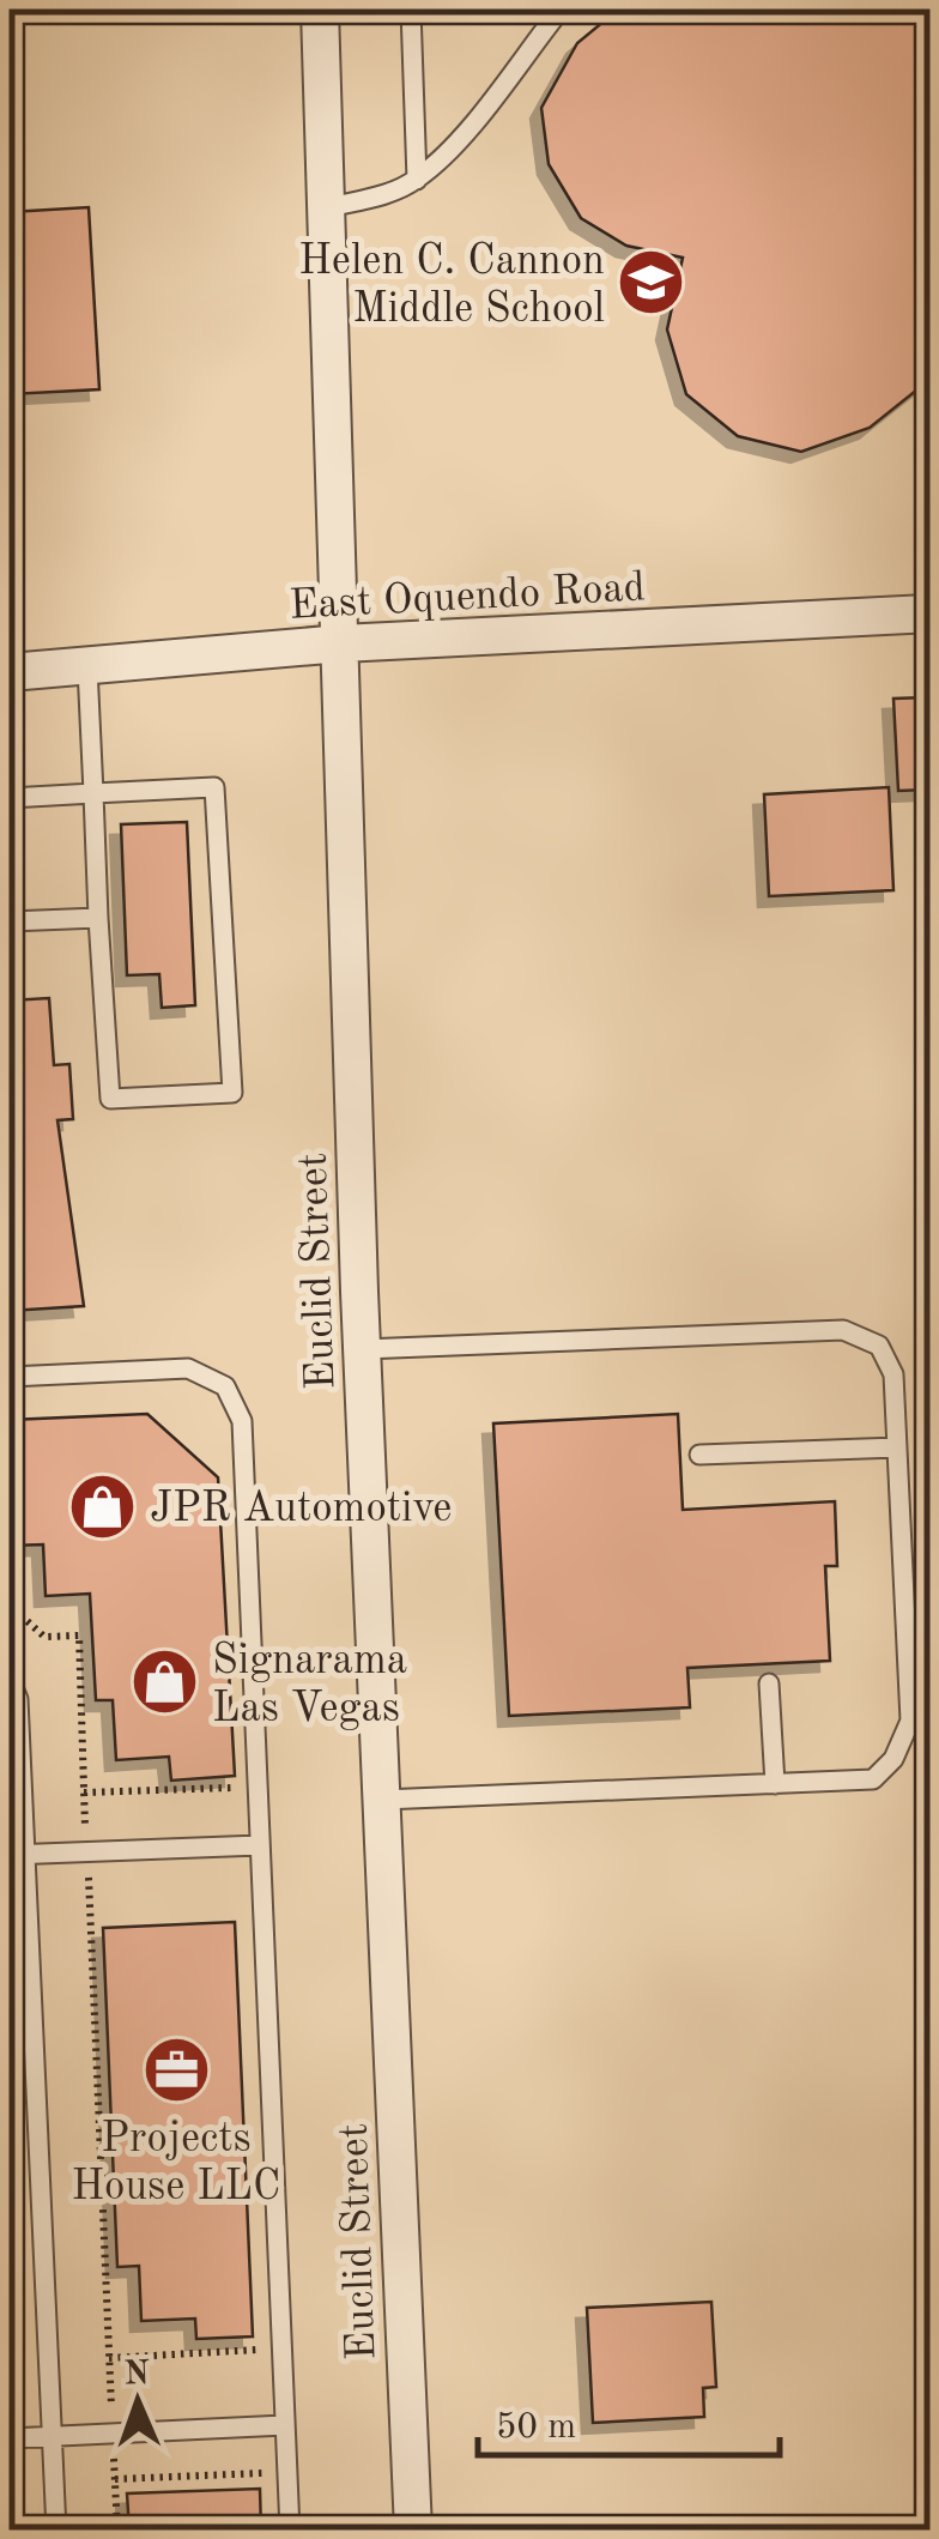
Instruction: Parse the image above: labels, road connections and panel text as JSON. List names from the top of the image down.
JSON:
{
  "streets": {
    "street": ["East Oquendo Road", "Euclid Street"]
  },
  "crossings": [
    ["East Oquendo Road", "Euclid Street"]
  ],
  "places": {
    "school or university": ["Helen C. Cannon Middle School"],
    "shop": ["JPR Automotive", "Signarama Las Vegas"],
    "office": ["Projects House LLC"]
  },
  "scale_bar": "50 m",
  "north": "top"
}
